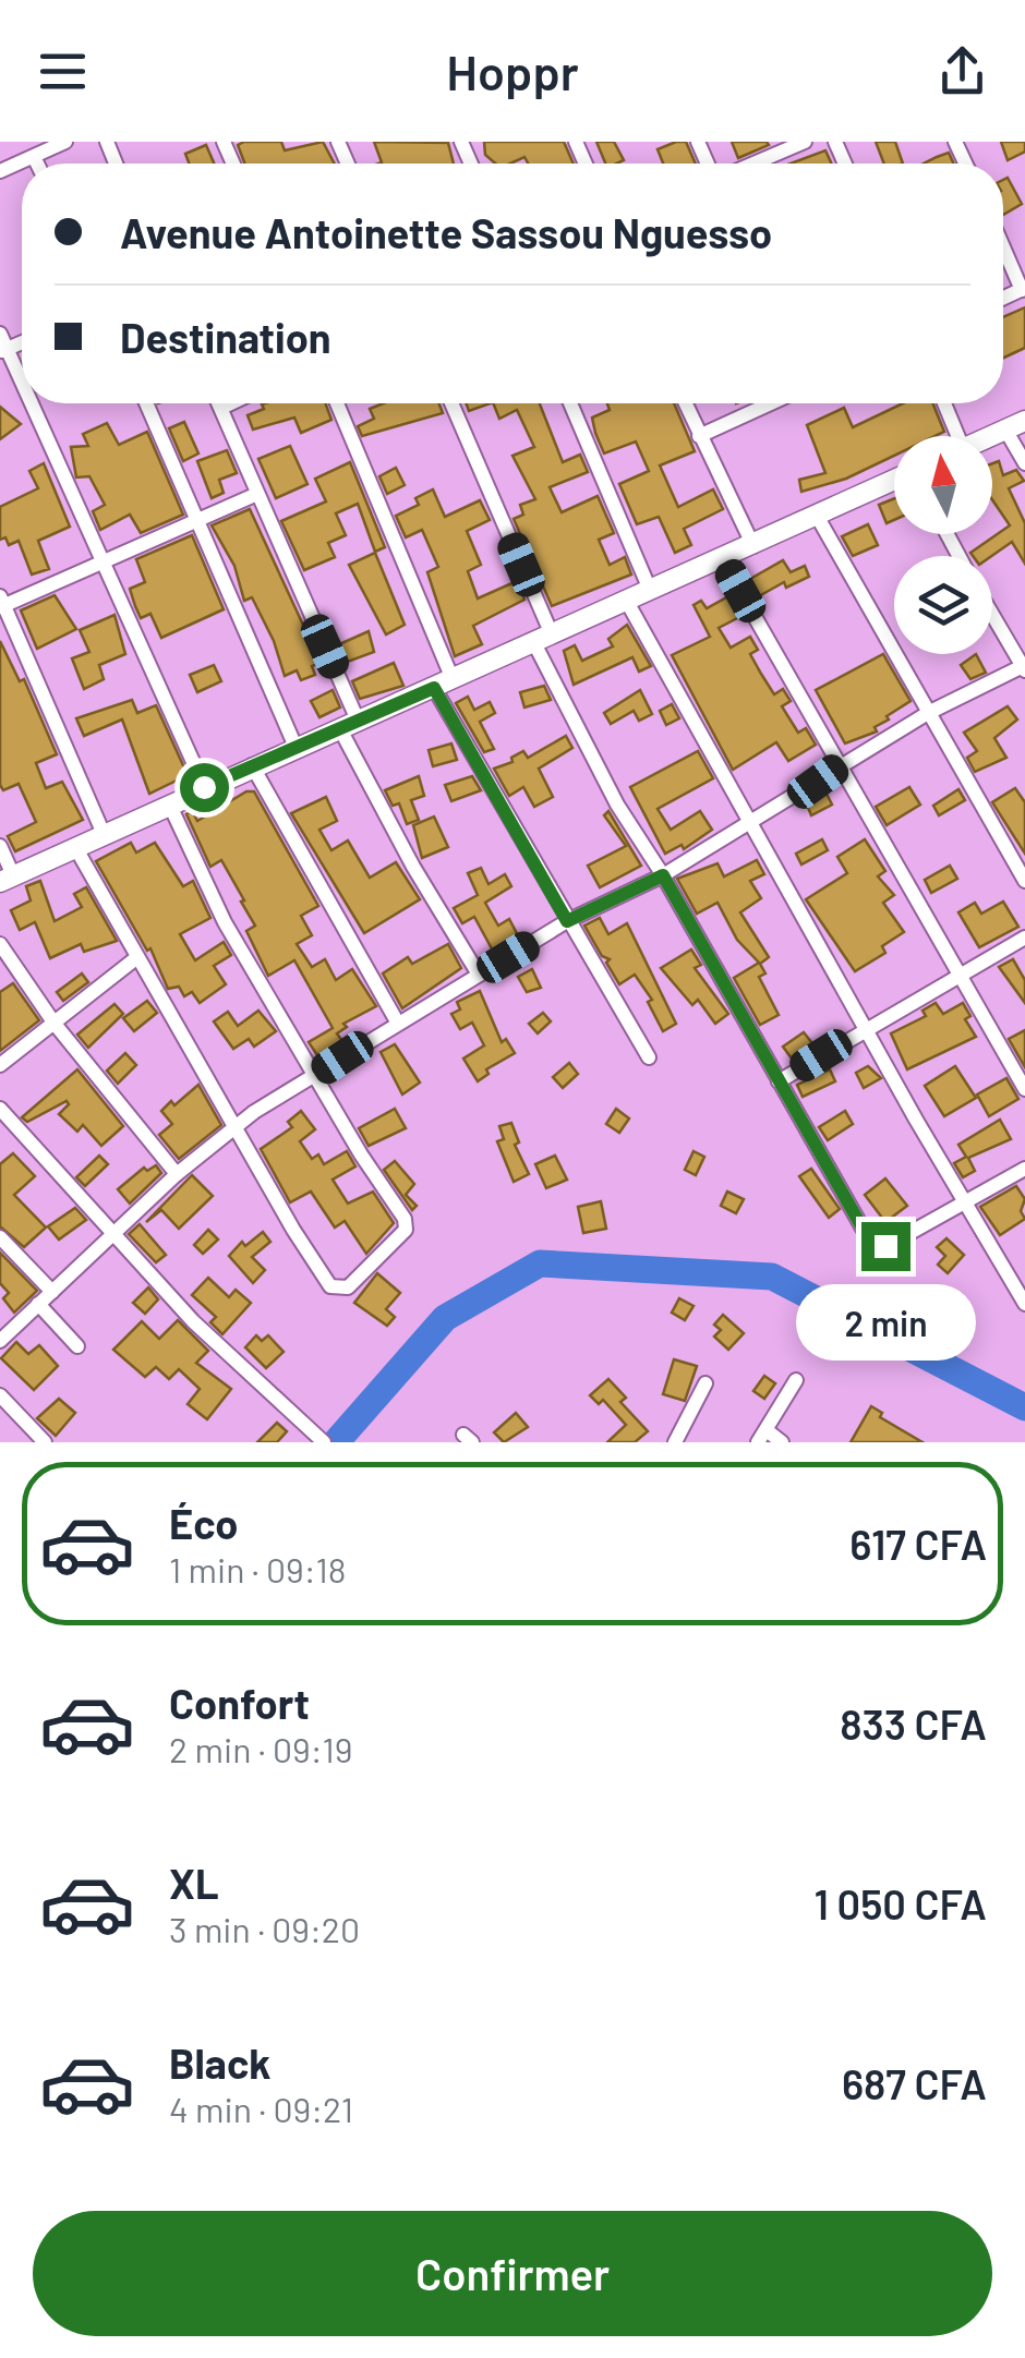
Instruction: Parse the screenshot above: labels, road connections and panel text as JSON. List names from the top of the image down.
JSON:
{
  "north": "top",
  "page": {
    "header": "Hoppr",
    "banner": ["Avenue Antoinette Sassou Nguesso", "Destination"],
    "bubble": "2 min",
    "list": [
      {
        "name": "Éco",
        "note": "1 min · 09:18",
        "value": "617 CFA"
      },
      {
        "name": "Confort",
        "note": "2 min · 09:19",
        "value": "833 CFA"
      },
      {
        "name": "XL",
        "note": "3 min · 09:20",
        "value": "1 050 CFA"
      },
      {
        "name": "Black",
        "note": "4 min · 09:21",
        "value": "687 CFA"
      }
    ],
    "buttons": "Confirmer"
  }
}
